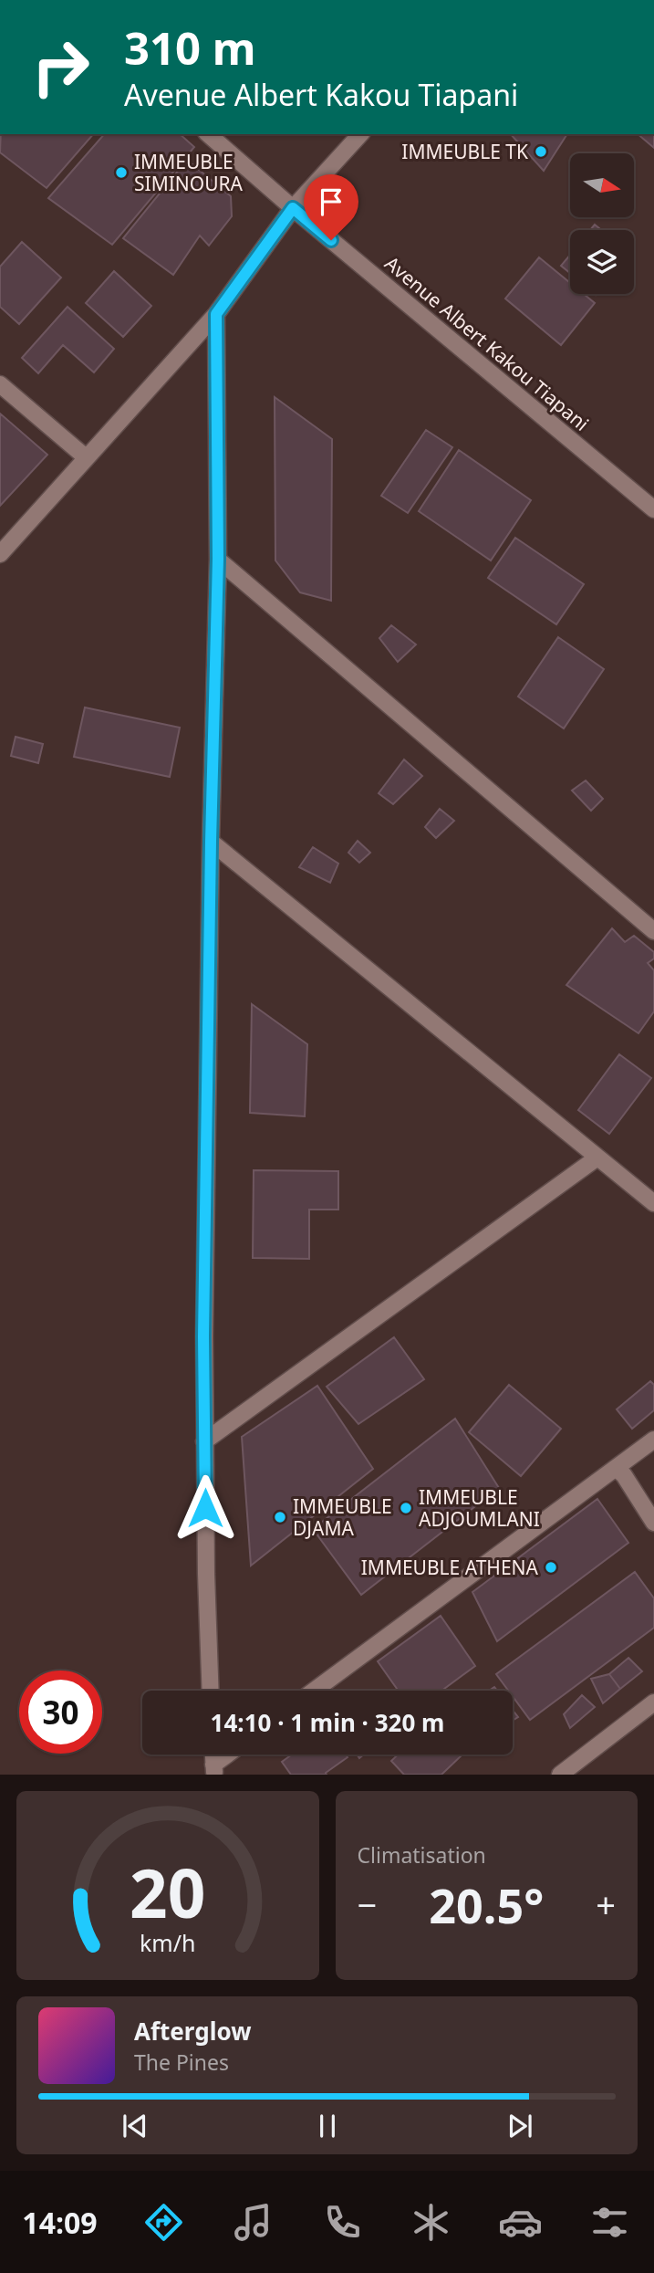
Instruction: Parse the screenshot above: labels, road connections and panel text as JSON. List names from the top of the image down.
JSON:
{
  "streets": {
    "street": ["Avenue Albert Kakou Tiapani"]
  },
  "places": [
    "IMMEUBLE TK",
    "IMMEUBLE SIMINOURA",
    "IMMEUBLE ADJOUMLANI",
    "IMMEUBLE DJAMA",
    "IMMEUBLE ATHENA"
  ],
  "north": "right",
  "page": {
    "turn": ["310 m", "Avenue Albert Kakou Tiapani"],
    "limit": "30",
    "trip": "14:10 · 1 min · 320 m",
    "tile": "Climatisation",
    "heat": ["−", "20.5°", "+"],
    "song": ["Afterglow", "The Pines"],
    "tabs": "14:09",
    "gauge": ["20", "km/h"]
  }
}
